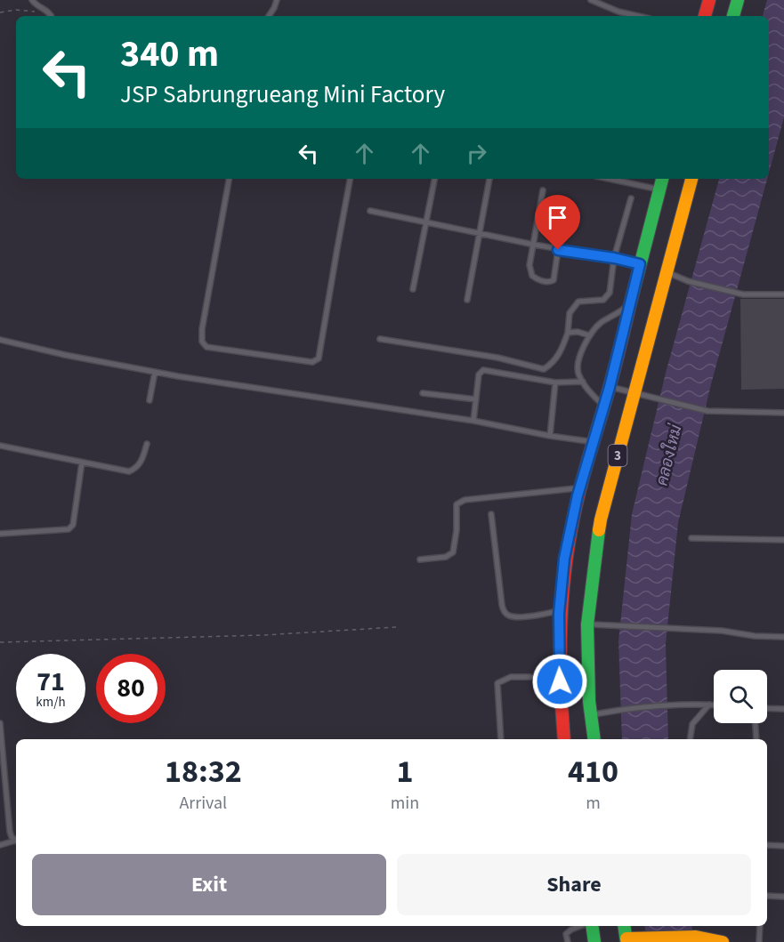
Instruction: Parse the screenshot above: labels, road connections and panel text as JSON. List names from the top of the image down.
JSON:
{
  "streets": {
    "main road": ["3"]
  },
  "water": ["คลองใหม่"],
  "page": {
    "turn": ["340 m", "JSP Sabrungrueang Mini Factory"],
    "speed": "71 km/h",
    "limit": "80",
    "eta": [
      "18:32",
      "Arrival",
      "1",
      "min",
      "410",
      "m"
    ],
    "buttons": ["Exit", "Share"]
  }
}
